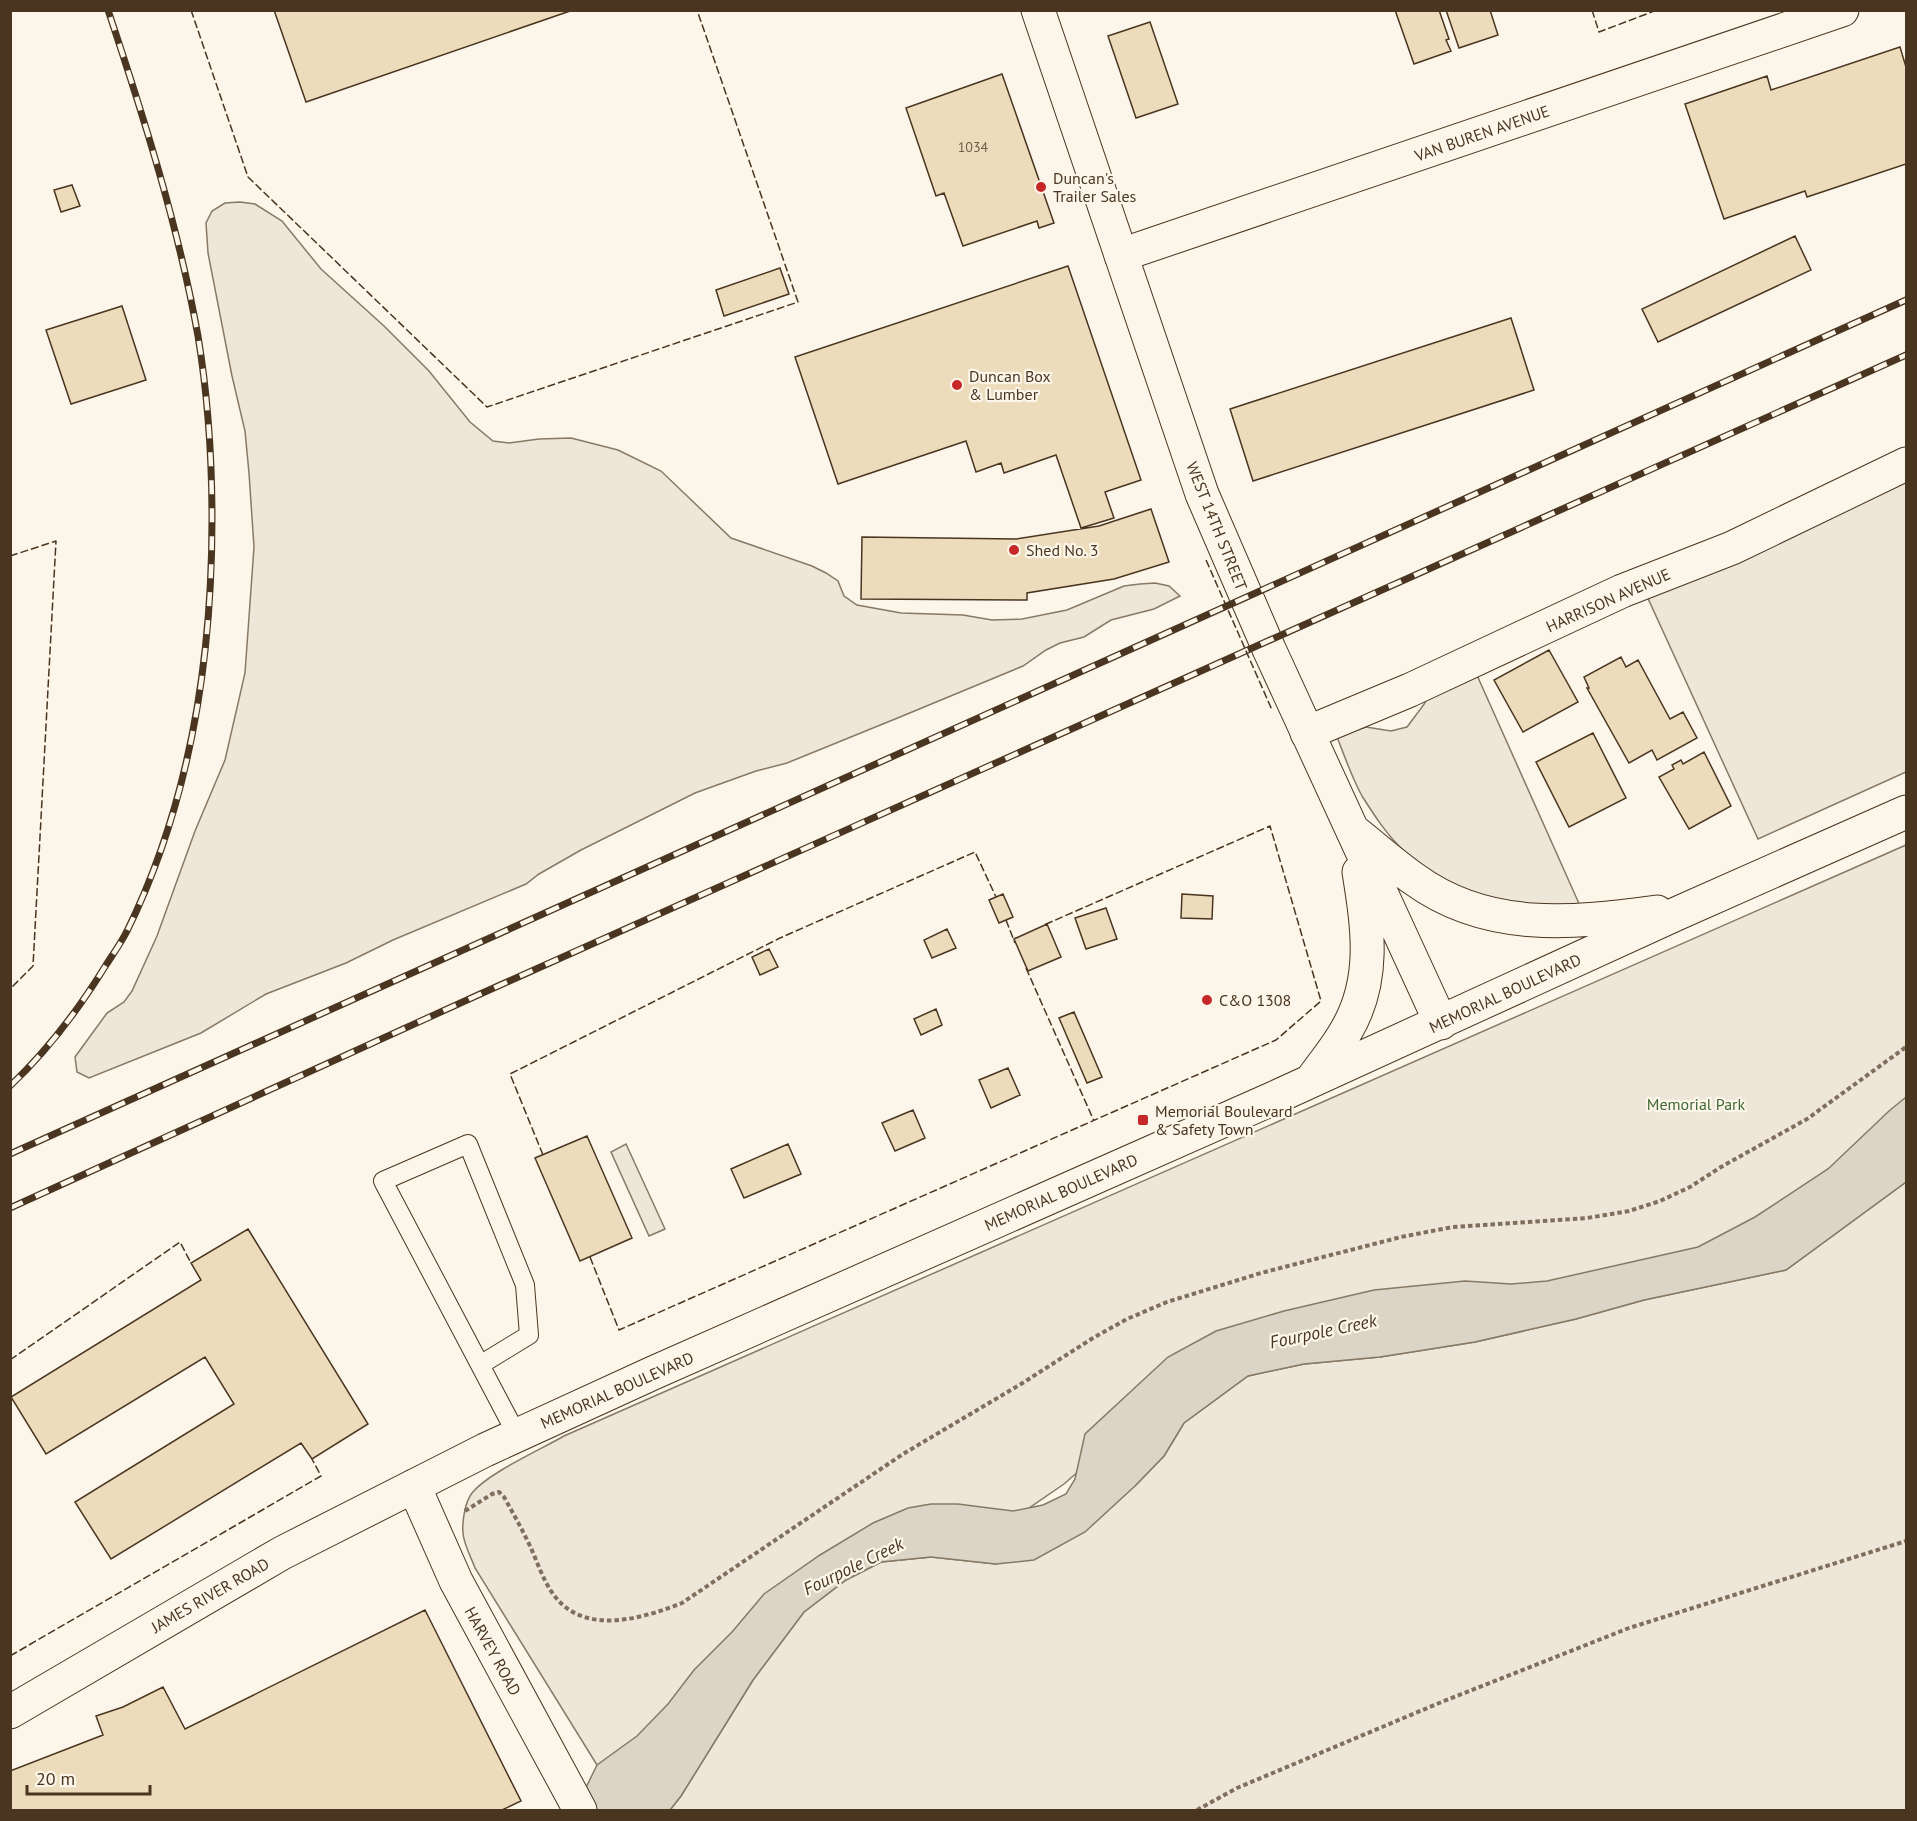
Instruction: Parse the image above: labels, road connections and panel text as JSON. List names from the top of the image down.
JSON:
{
  "streets": {
    "street": [
      "VAN BUREN AVENUE",
      "WEST 14TH STREET",
      "HARRISON AVENUE",
      "MEMORIAL BOULEVARD",
      "JAMES RIVER ROAD",
      "HARVEY ROAD"
    ]
  },
  "crossings": [
    ["VAN BUREN AVENUE", "WEST 14TH STREET"],
    ["WEST 14TH STREET", "HARRISON AVENUE"],
    ["WEST 14TH STREET", "MEMORIAL BOULEVARD"],
    ["MEMORIAL BOULEVARD", "JAMES RIVER ROAD"],
    ["MEMORIAL BOULEVARD", "HARVEY ROAD"],
    ["JAMES RIVER ROAD", "HARVEY ROAD"]
  ],
  "water": ["Fourpole Creek"],
  "parks": ["Memorial Park"],
  "places": {
    "other": [
      "Duncan's Trailer Sales",
      "Duncan Box & Lumber",
      "Shed No. 3",
      "C&O 1308"
    ],
    "transit": ["Memorial Boulevard & Safety Town"]
  },
  "house_numbers": ["1034"],
  "scale_bar": "20 m"
}
